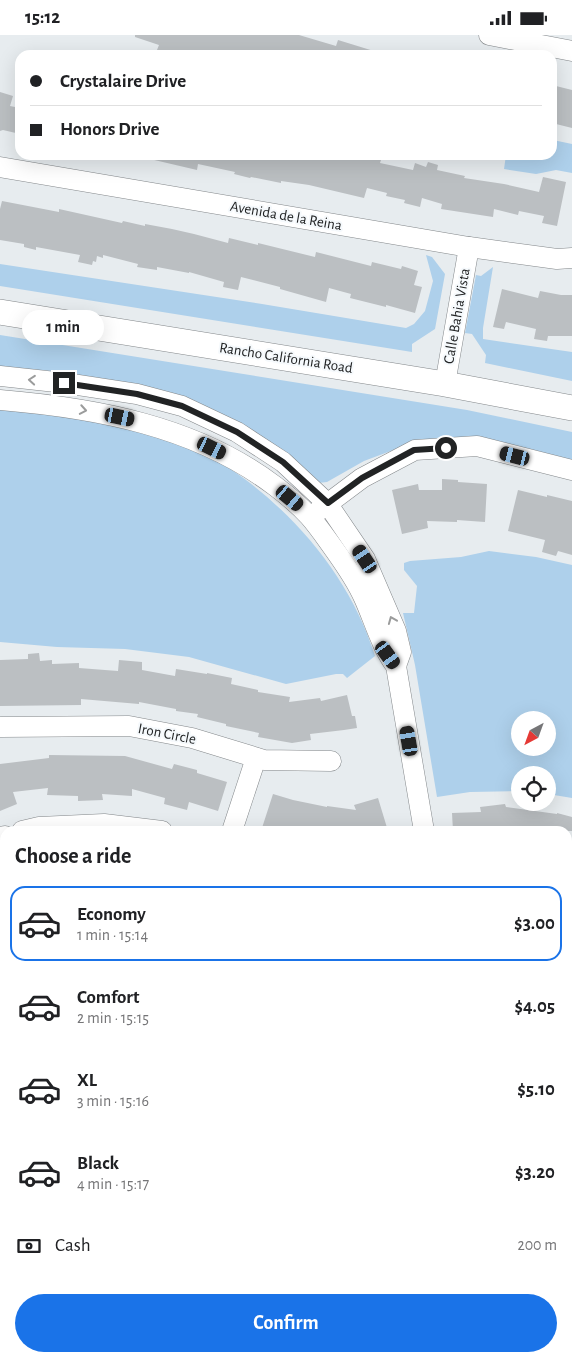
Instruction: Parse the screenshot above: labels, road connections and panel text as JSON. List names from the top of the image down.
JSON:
{
  "streets": {
    "main road": ["Rancho California Road"],
    "street": ["Avenida de la Reina", "Calle Bahia Vista", "Iron Circle"]
  },
  "crossings": [
    ["Avenida de la Reina", "Calle Bahia Vista"],
    ["Calle Bahia Vista", "Rancho California Road"]
  ],
  "north": "bottom left",
  "page": {
    "status": "15:12",
    "banner": ["Crystalaire Drive", "Honors Drive"],
    "bubble": "1 min",
    "heading": "Choose a ride",
    "list": [
      {
        "name": "Economy",
        "note": "1 min · 15:14",
        "value": "$3.00"
      },
      {
        "name": "Comfort",
        "note": "2 min · 15:15",
        "value": "$4.05"
      },
      {
        "name": "XL",
        "note": "3 min · 15:16",
        "value": "$5.10"
      },
      {
        "name": "Black",
        "note": "4 min · 15:17",
        "value": "$3.20"
      }
    ],
    "pay": ["Cash", "200 m"],
    "buttons": "Confirm"
  }
}
